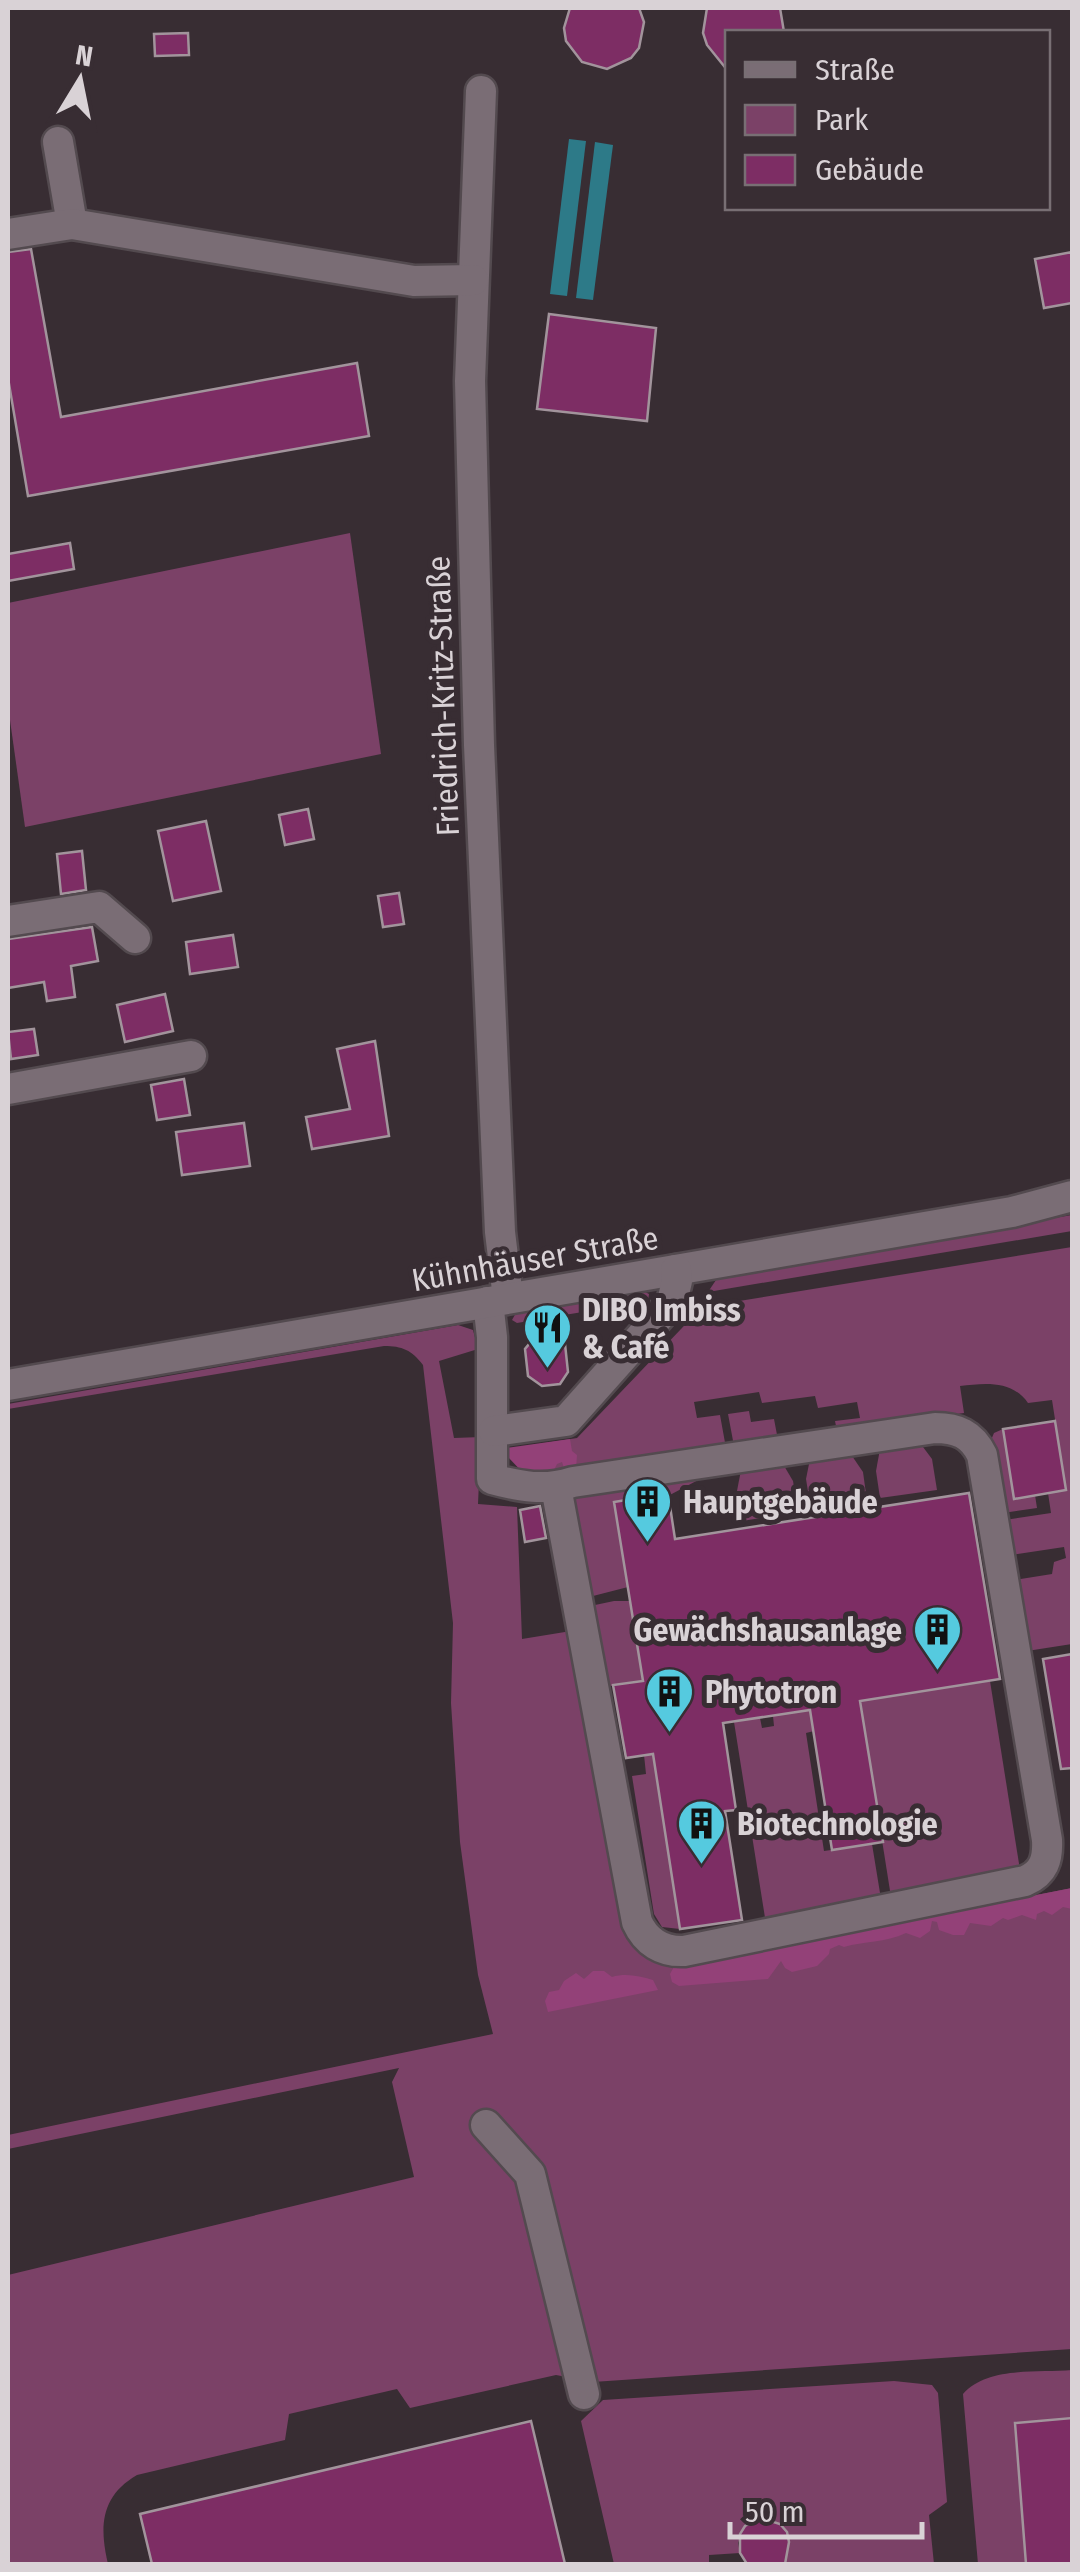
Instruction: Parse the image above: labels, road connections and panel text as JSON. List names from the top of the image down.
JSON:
{
  "streets": {
    "street": ["Friedrich-Kritz-Straße", "Kühnhäuser Straße"]
  },
  "crossings": [
    ["Friedrich-Kritz-Straße", "Kühnhäuser Straße"]
  ],
  "places": {
    "restaurant": ["DIBO Imbiss & Café"],
    "building": [
      "Hauptgebäude",
      "Gewächshausanlage",
      "Phytotron",
      "Biotechnologie"
    ]
  },
  "legend": ["Straße", "Park", "Gebäude"],
  "scale_bar": "50 m",
  "north": "top"
}
